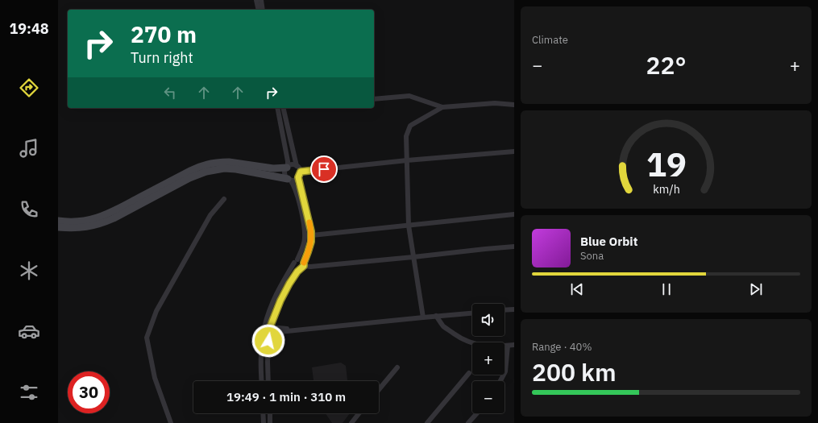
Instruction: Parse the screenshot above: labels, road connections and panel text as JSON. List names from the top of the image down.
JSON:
{
  "page": {
    "tabs": "19:48",
    "tile": [
      "Climate",
      ["Range · 40%", "200 km"]
    ],
    "turn": ["270 m", "Turn right"],
    "heat": ["−", "22°", "+"],
    "song": ["Blue Orbit", "Sona"],
    "map_buttons": ["+", "−"],
    "limit": "30",
    "trip": "19:49 · 1 min · 310 m",
    "gauge": ["19", "km/h"]
  }
}
